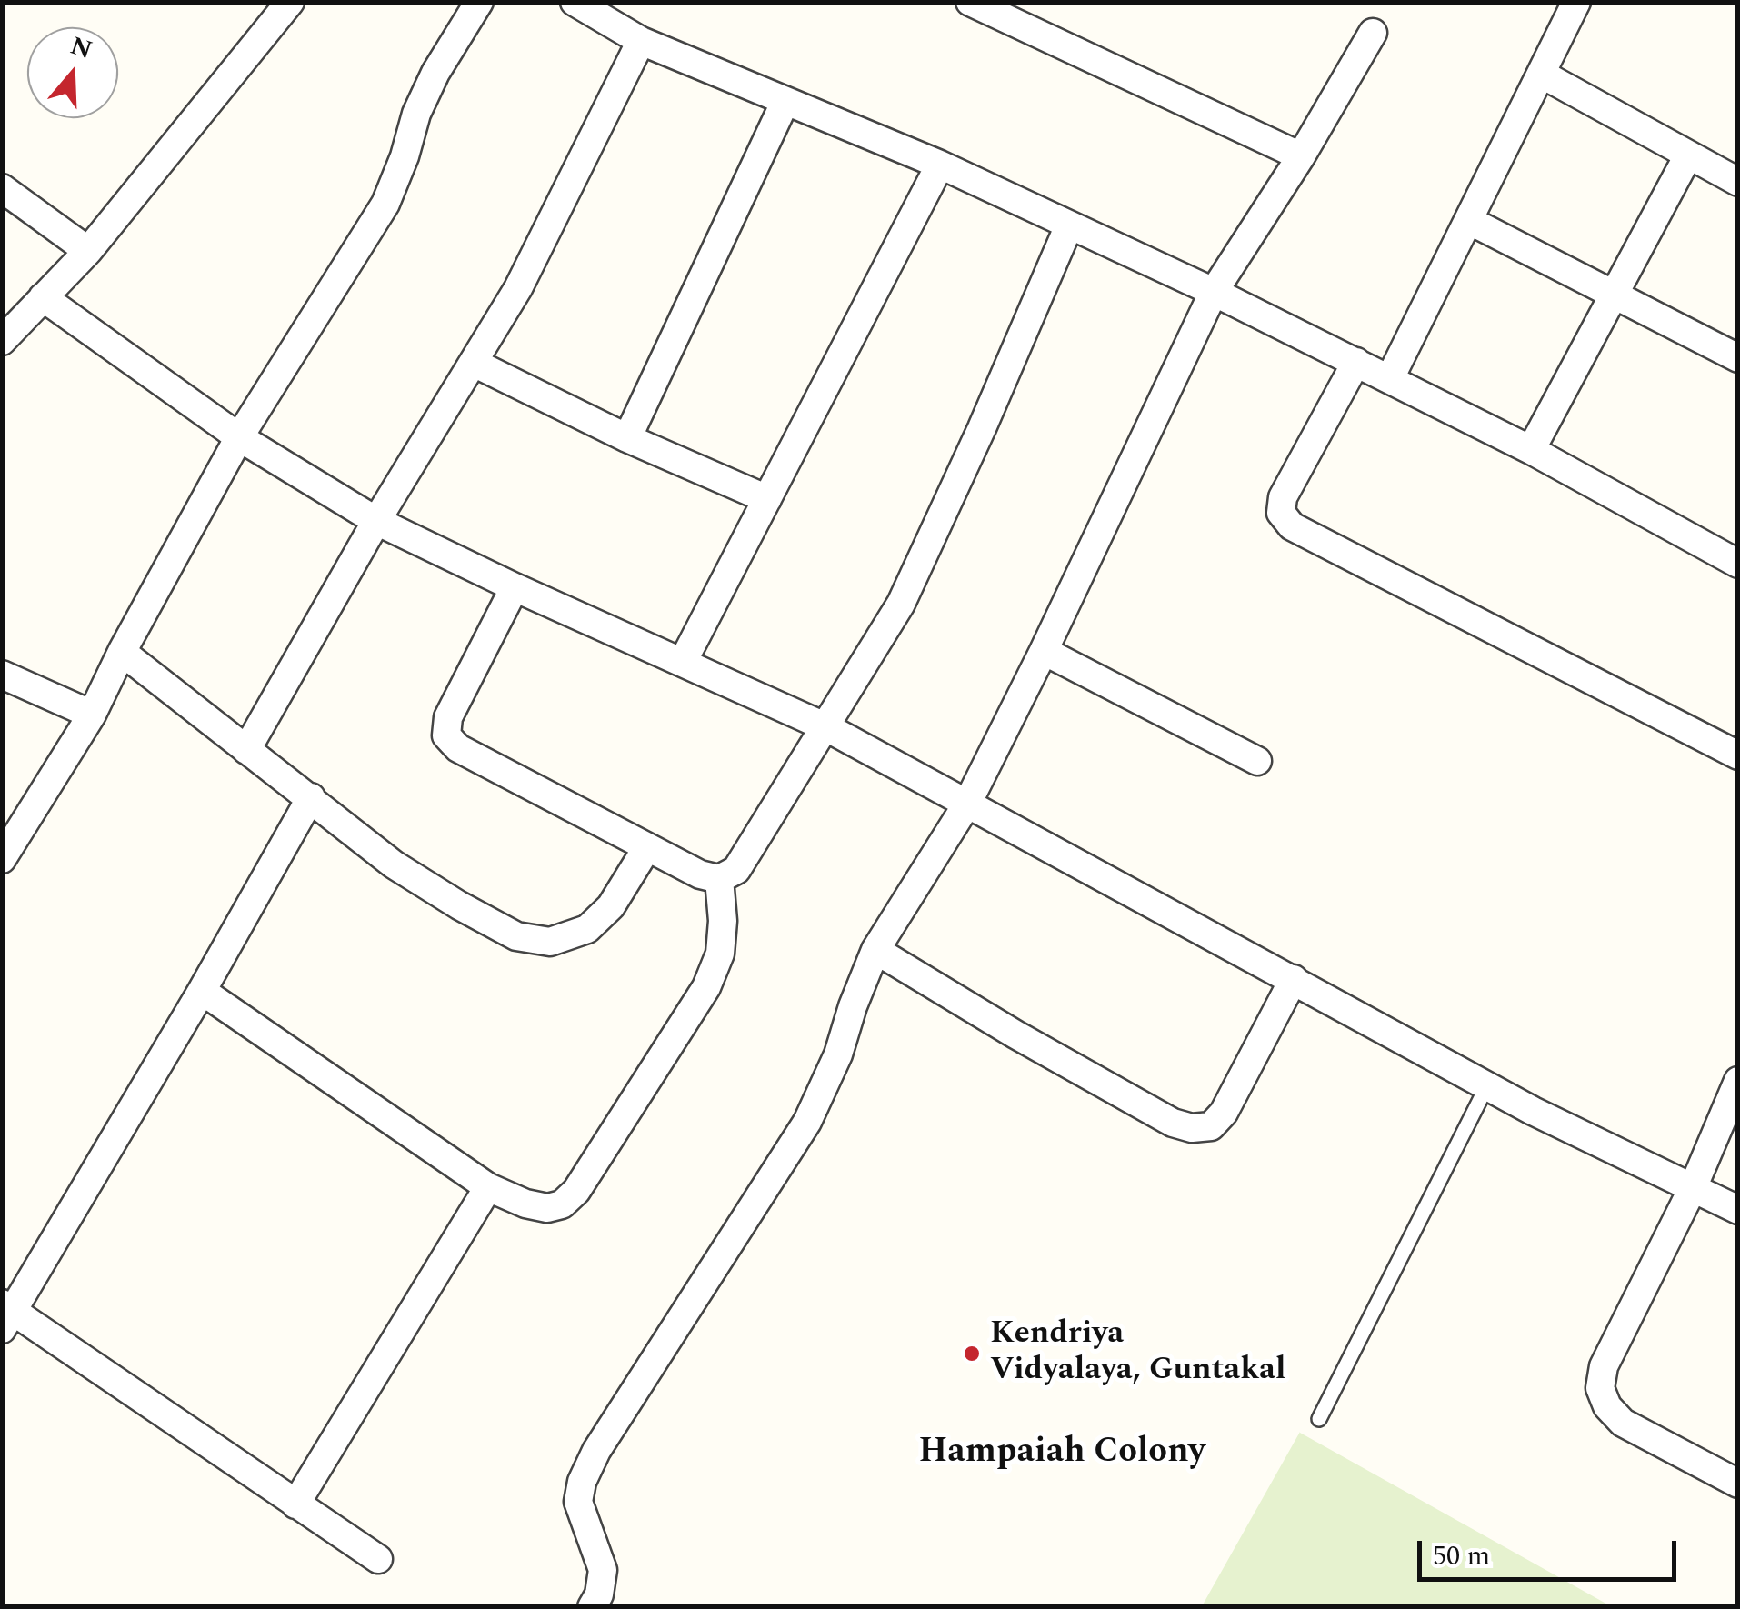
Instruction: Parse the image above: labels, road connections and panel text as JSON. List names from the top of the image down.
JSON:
{
  "districts": ["Hampaiah Colony"],
  "places": ["Kendriya Vidyalaya, Guntakal"],
  "scale_bar": "50 m",
  "north": "top"
}
